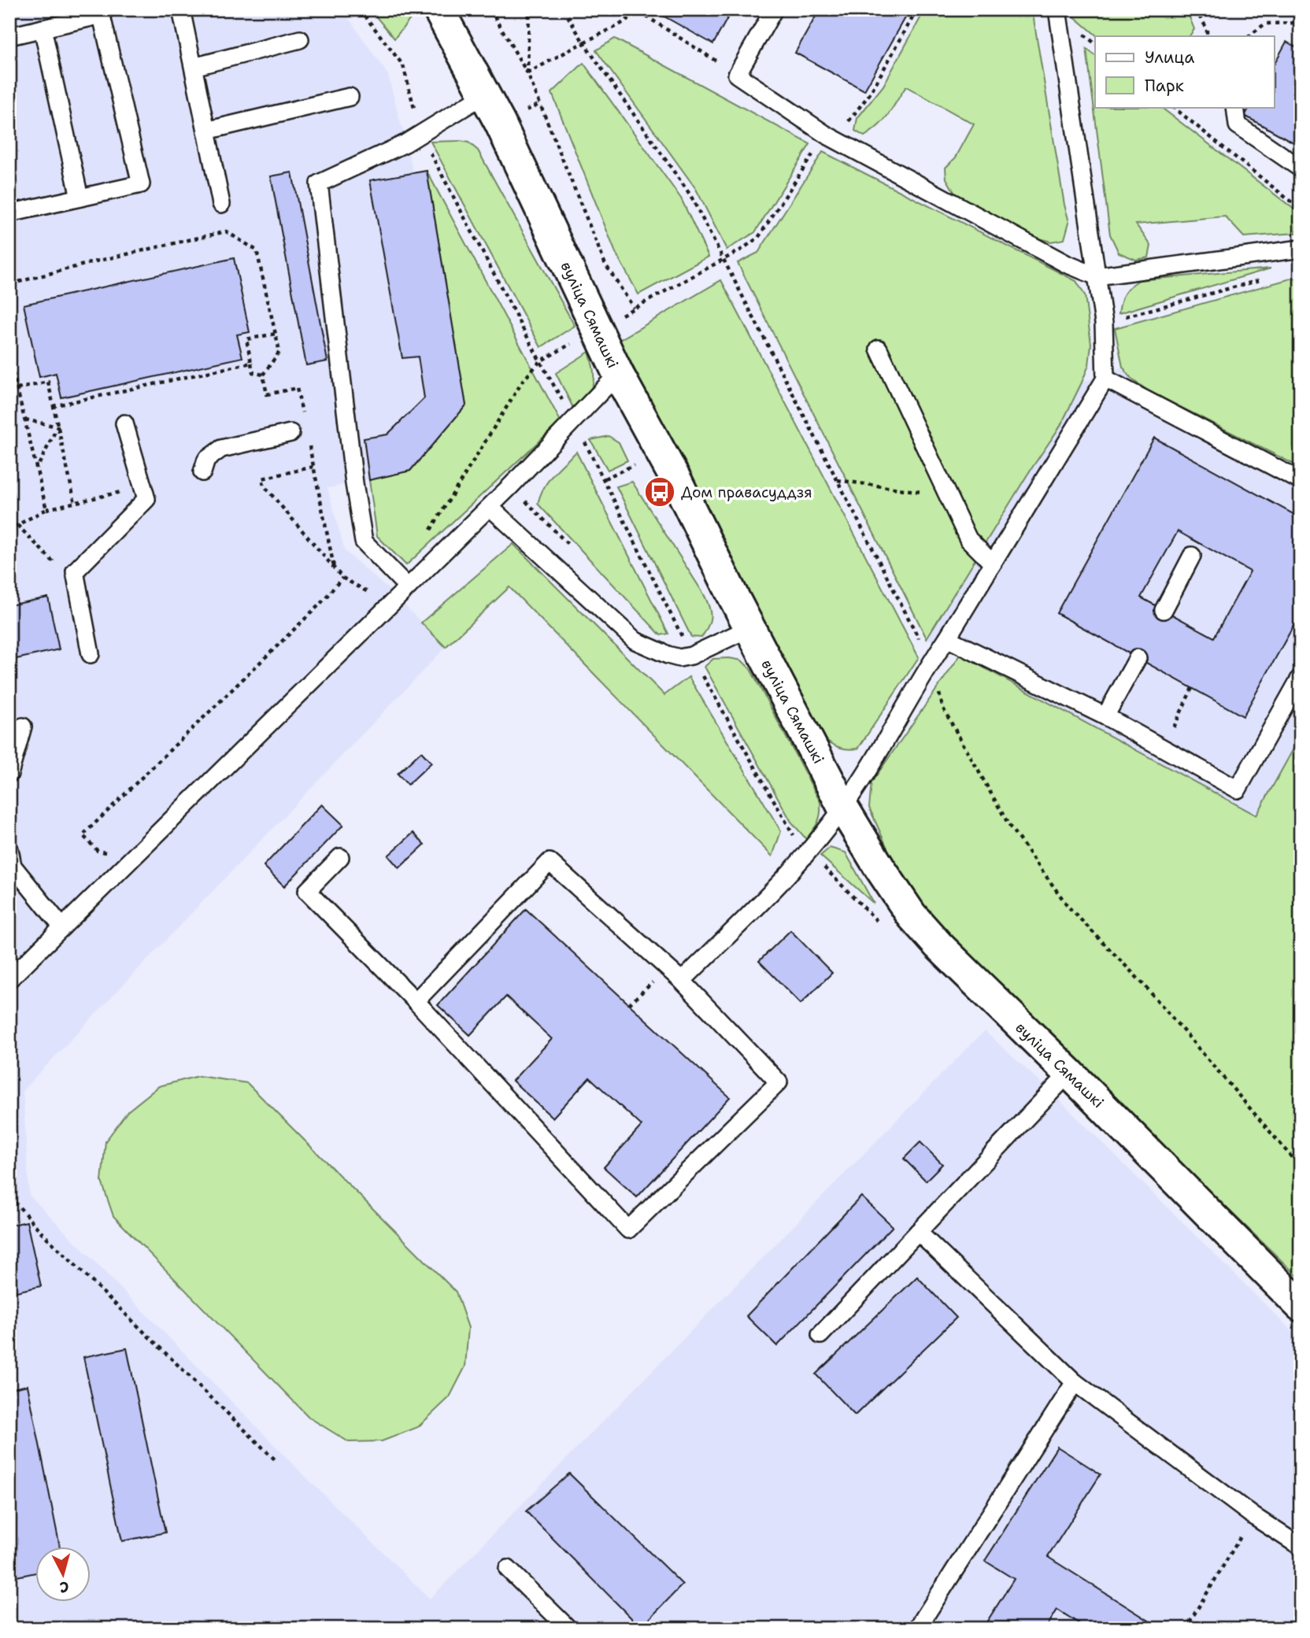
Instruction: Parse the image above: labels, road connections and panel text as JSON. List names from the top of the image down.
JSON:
{
  "streets": {
    "street": ["вуліца Сямашкі"]
  },
  "places": {
    "bus stop": ["Дом правасуддзя"]
  },
  "legend": ["Улица", "Парк"],
  "north": "bottom"
}
